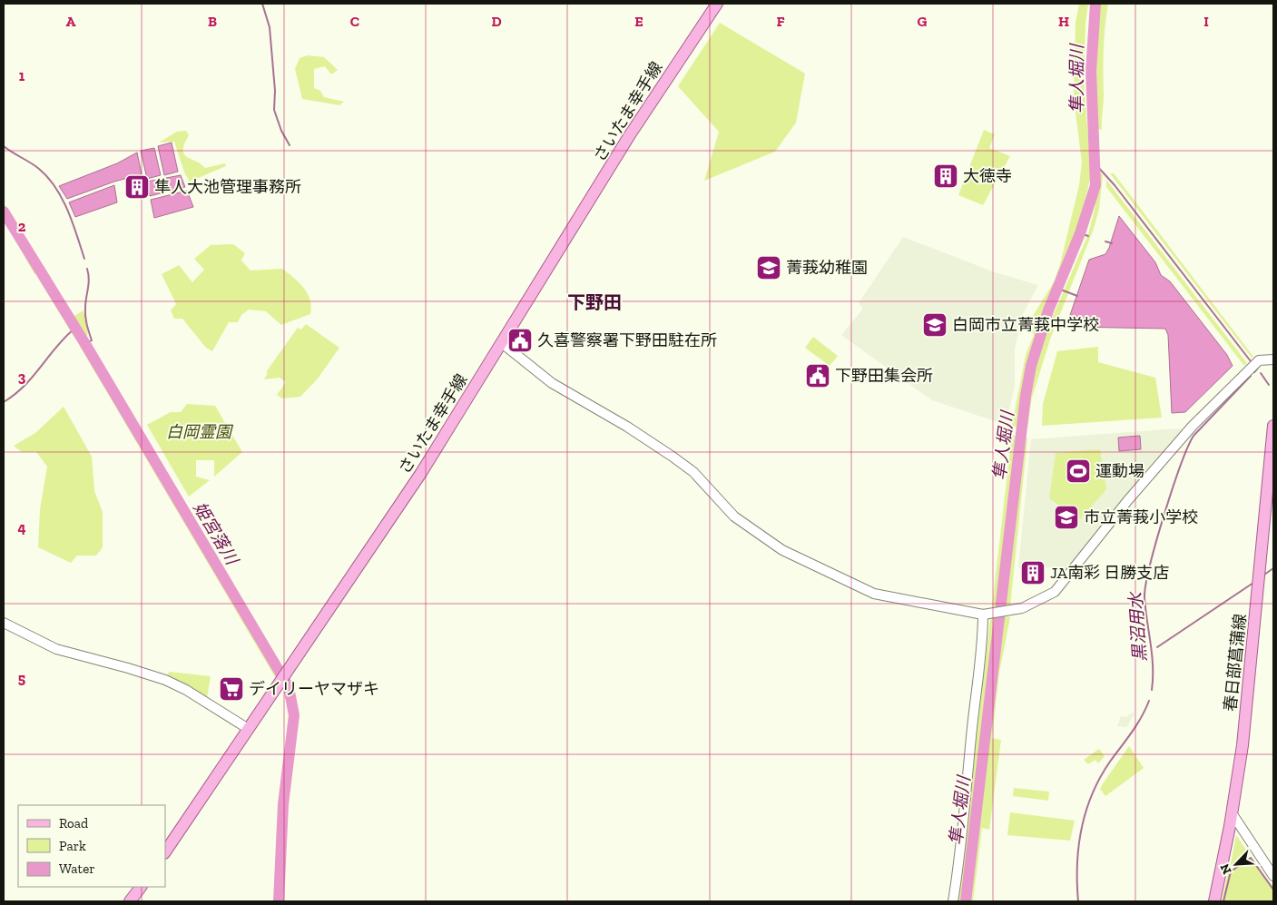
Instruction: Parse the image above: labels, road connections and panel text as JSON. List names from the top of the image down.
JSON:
{
  "streets": {
    "main road": ["さいたま幸手線", "春日部菖蒲線"]
  },
  "districts": ["下野田"],
  "water": ["隼人堀川", "姫宮落川", "黒沼用水"],
  "parks": ["白岡霊園"],
  "places": {
    "building": ["大徳寺", "隼人大池管理事務所", "JA南彩 日勝支店"],
    "school or university": ["菁莪幼稚園", "白岡市立菁莪中学校", "市立菁莪小学校"],
    "public building": ["久喜警察署下野田駐在所", "下野田集会所"],
    "sports": ["運動場"],
    "supermarket": ["デイリーヤマザキ"]
  },
  "legend": ["Road", "Park", "Water"],
  "north": "bottom left",
  "grid": {
    "columns": [
      "A",
      "B",
      "C",
      "D",
      "E",
      "F",
      "G",
      "H",
      "I"
    ],
    "rows": [
      "1",
      "2",
      "3",
      "4",
      "5"
    ]
  }
}
